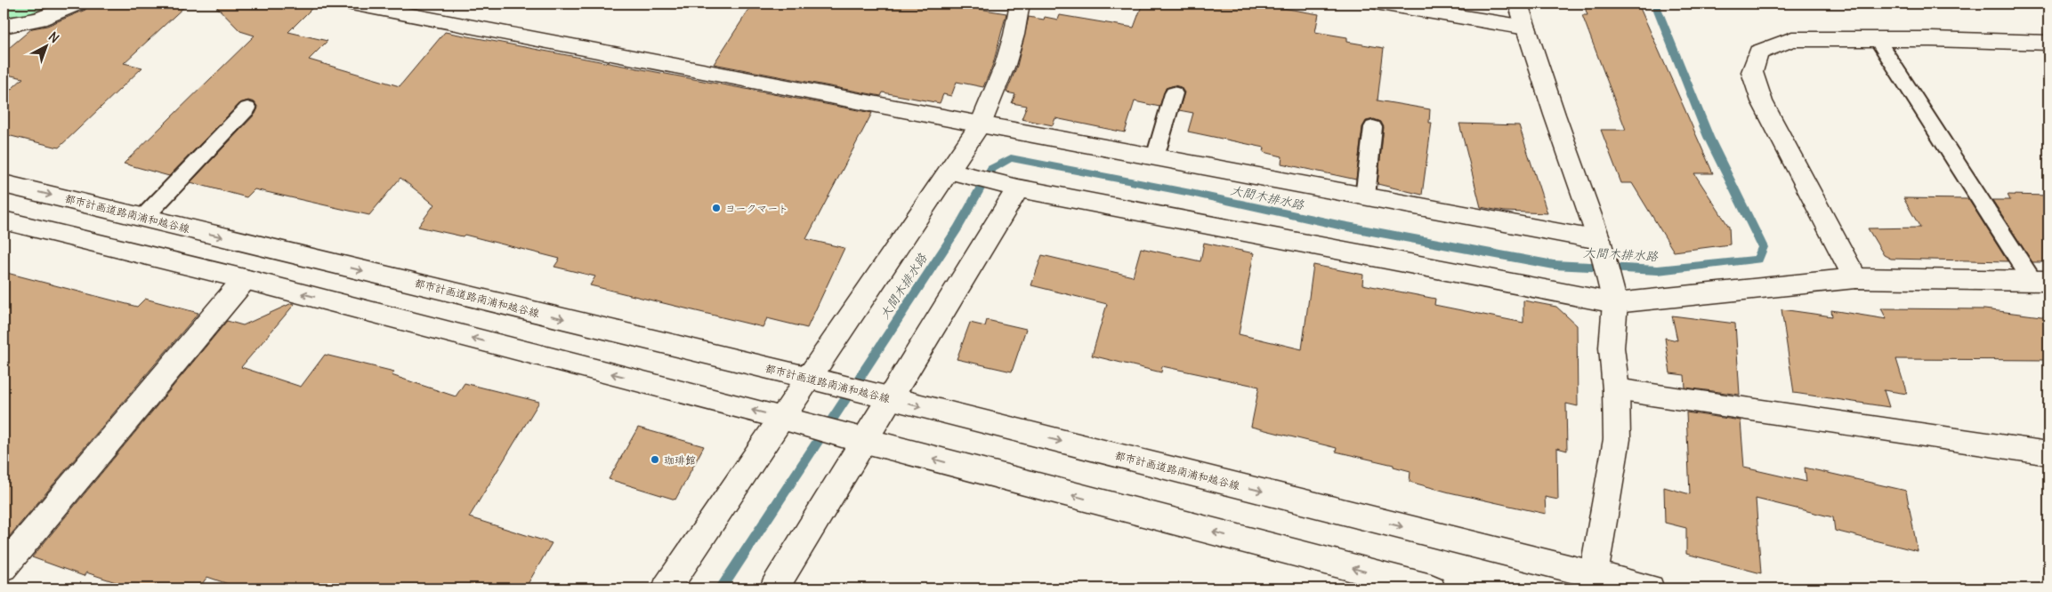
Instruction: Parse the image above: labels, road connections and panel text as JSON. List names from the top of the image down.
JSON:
{
  "streets": {
    "street": ["都市計画道路南浦和越谷線"]
  },
  "water": ["大間木排水路"],
  "places": ["ヨークマート", "珈琲館"],
  "north": "top right"
}
